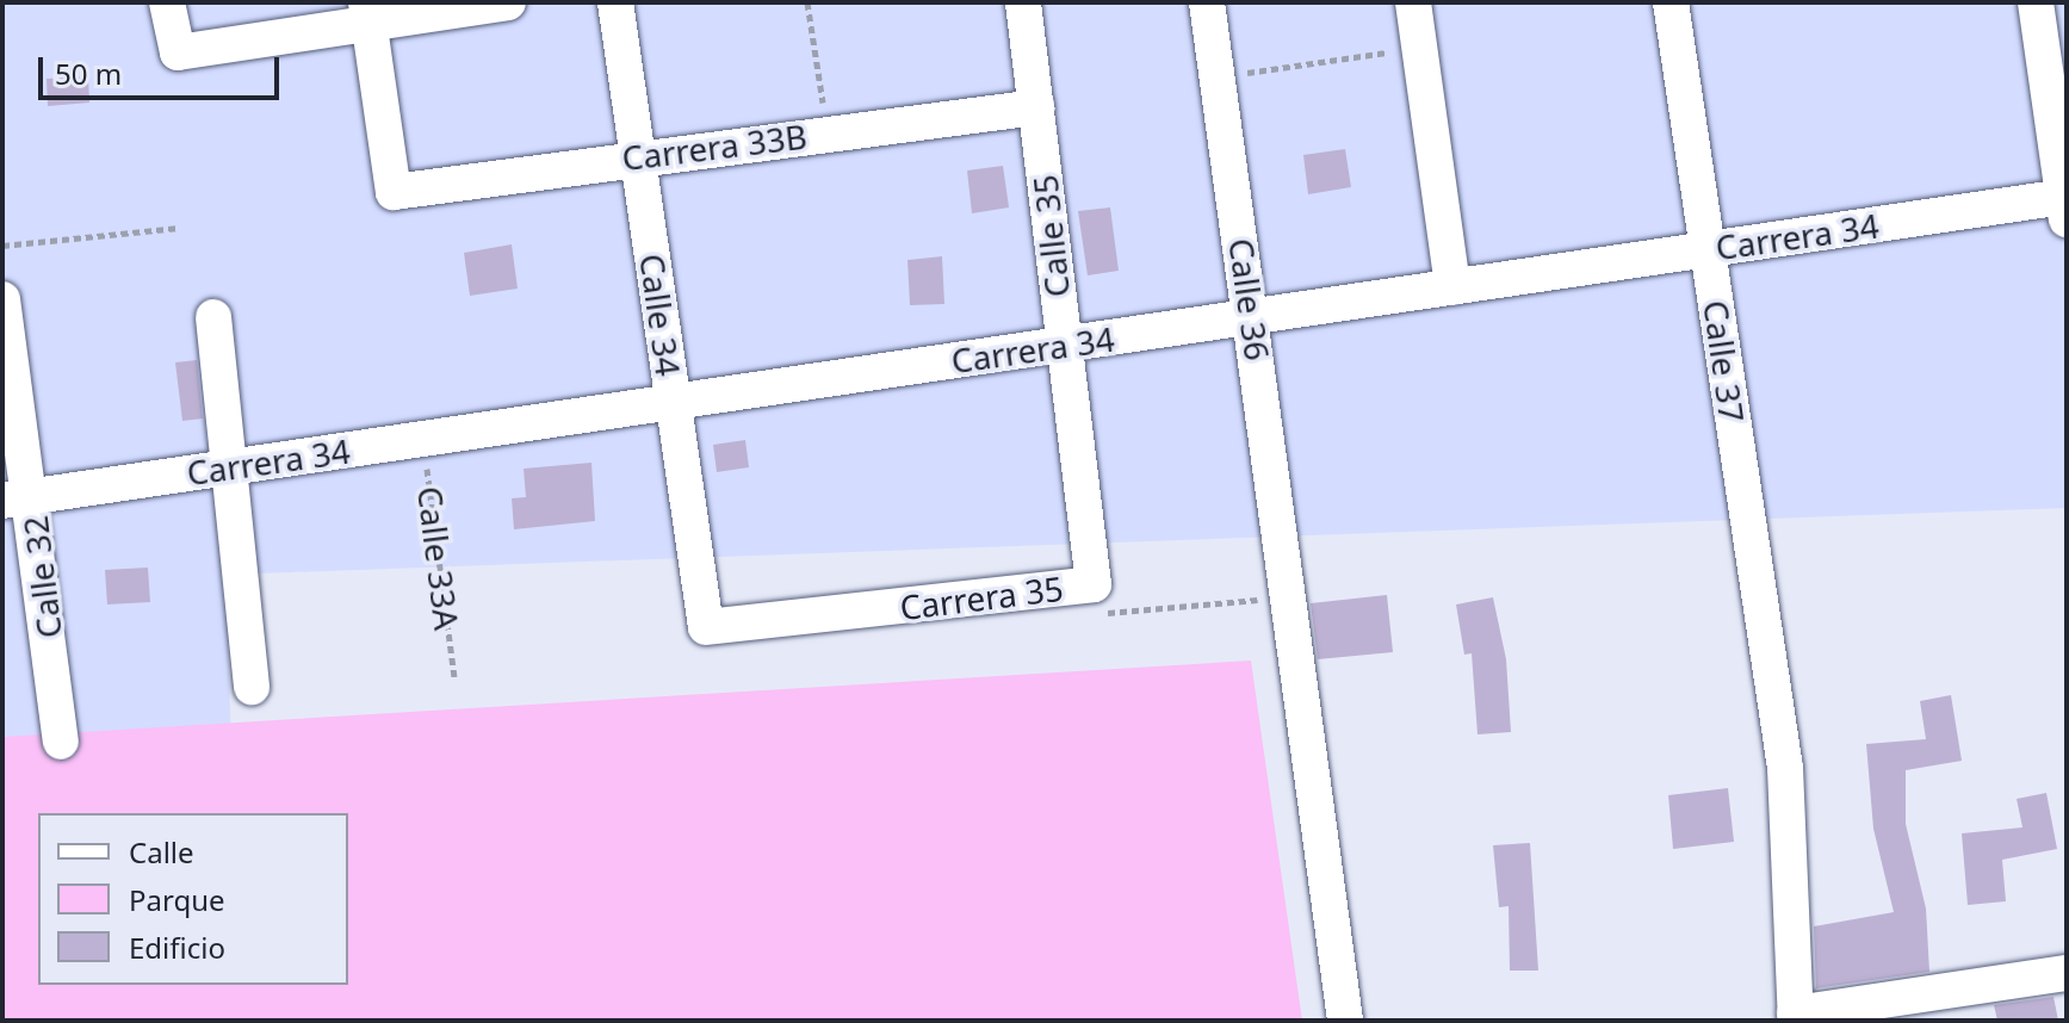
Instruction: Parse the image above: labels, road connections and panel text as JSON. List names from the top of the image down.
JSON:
{
  "streets": {
    "street": [
      "Carrera 33B",
      "Calle 35",
      "Carrera 34",
      "Calle 36",
      "Calle 34",
      "Calle 37",
      "Calle 32",
      "Carrera 35"
    ],
    "path": ["Calle 33A"]
  },
  "crossings": [
    ["Carrera 33B", "Calle 35"],
    ["Carrera 33B", "Calle 34"],
    ["Calle 35", "Carrera 34"],
    ["Calle 35", "Carrera 35"],
    ["Carrera 34", "Calle 36"],
    ["Carrera 34", "Calle 34"],
    ["Carrera 34", "Calle 37"],
    ["Carrera 34", "Calle 33A"],
    ["Carrera 34", "Calle 32"],
    ["Calle 36", "Carrera 35"],
    ["Calle 34", "Carrera 35"]
  ],
  "legend": ["Calle", "Parque", "Edificio"],
  "scale_bar": "50 m"
}
